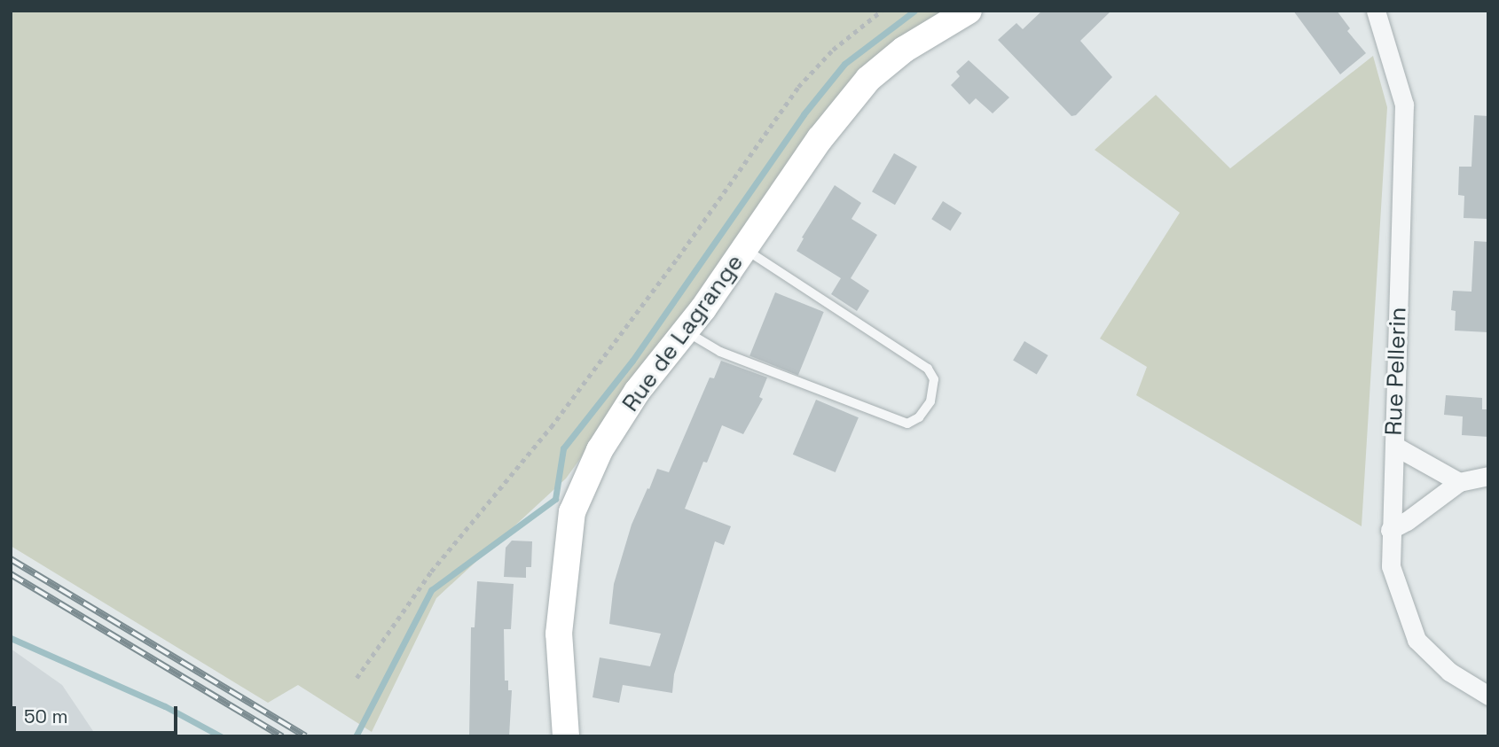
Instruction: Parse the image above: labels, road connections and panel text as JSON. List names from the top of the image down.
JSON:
{
  "streets": {
    "street": ["Rue de Lagrange", "Rue Pellerin"]
  },
  "scale_bar": "50 m"
}
